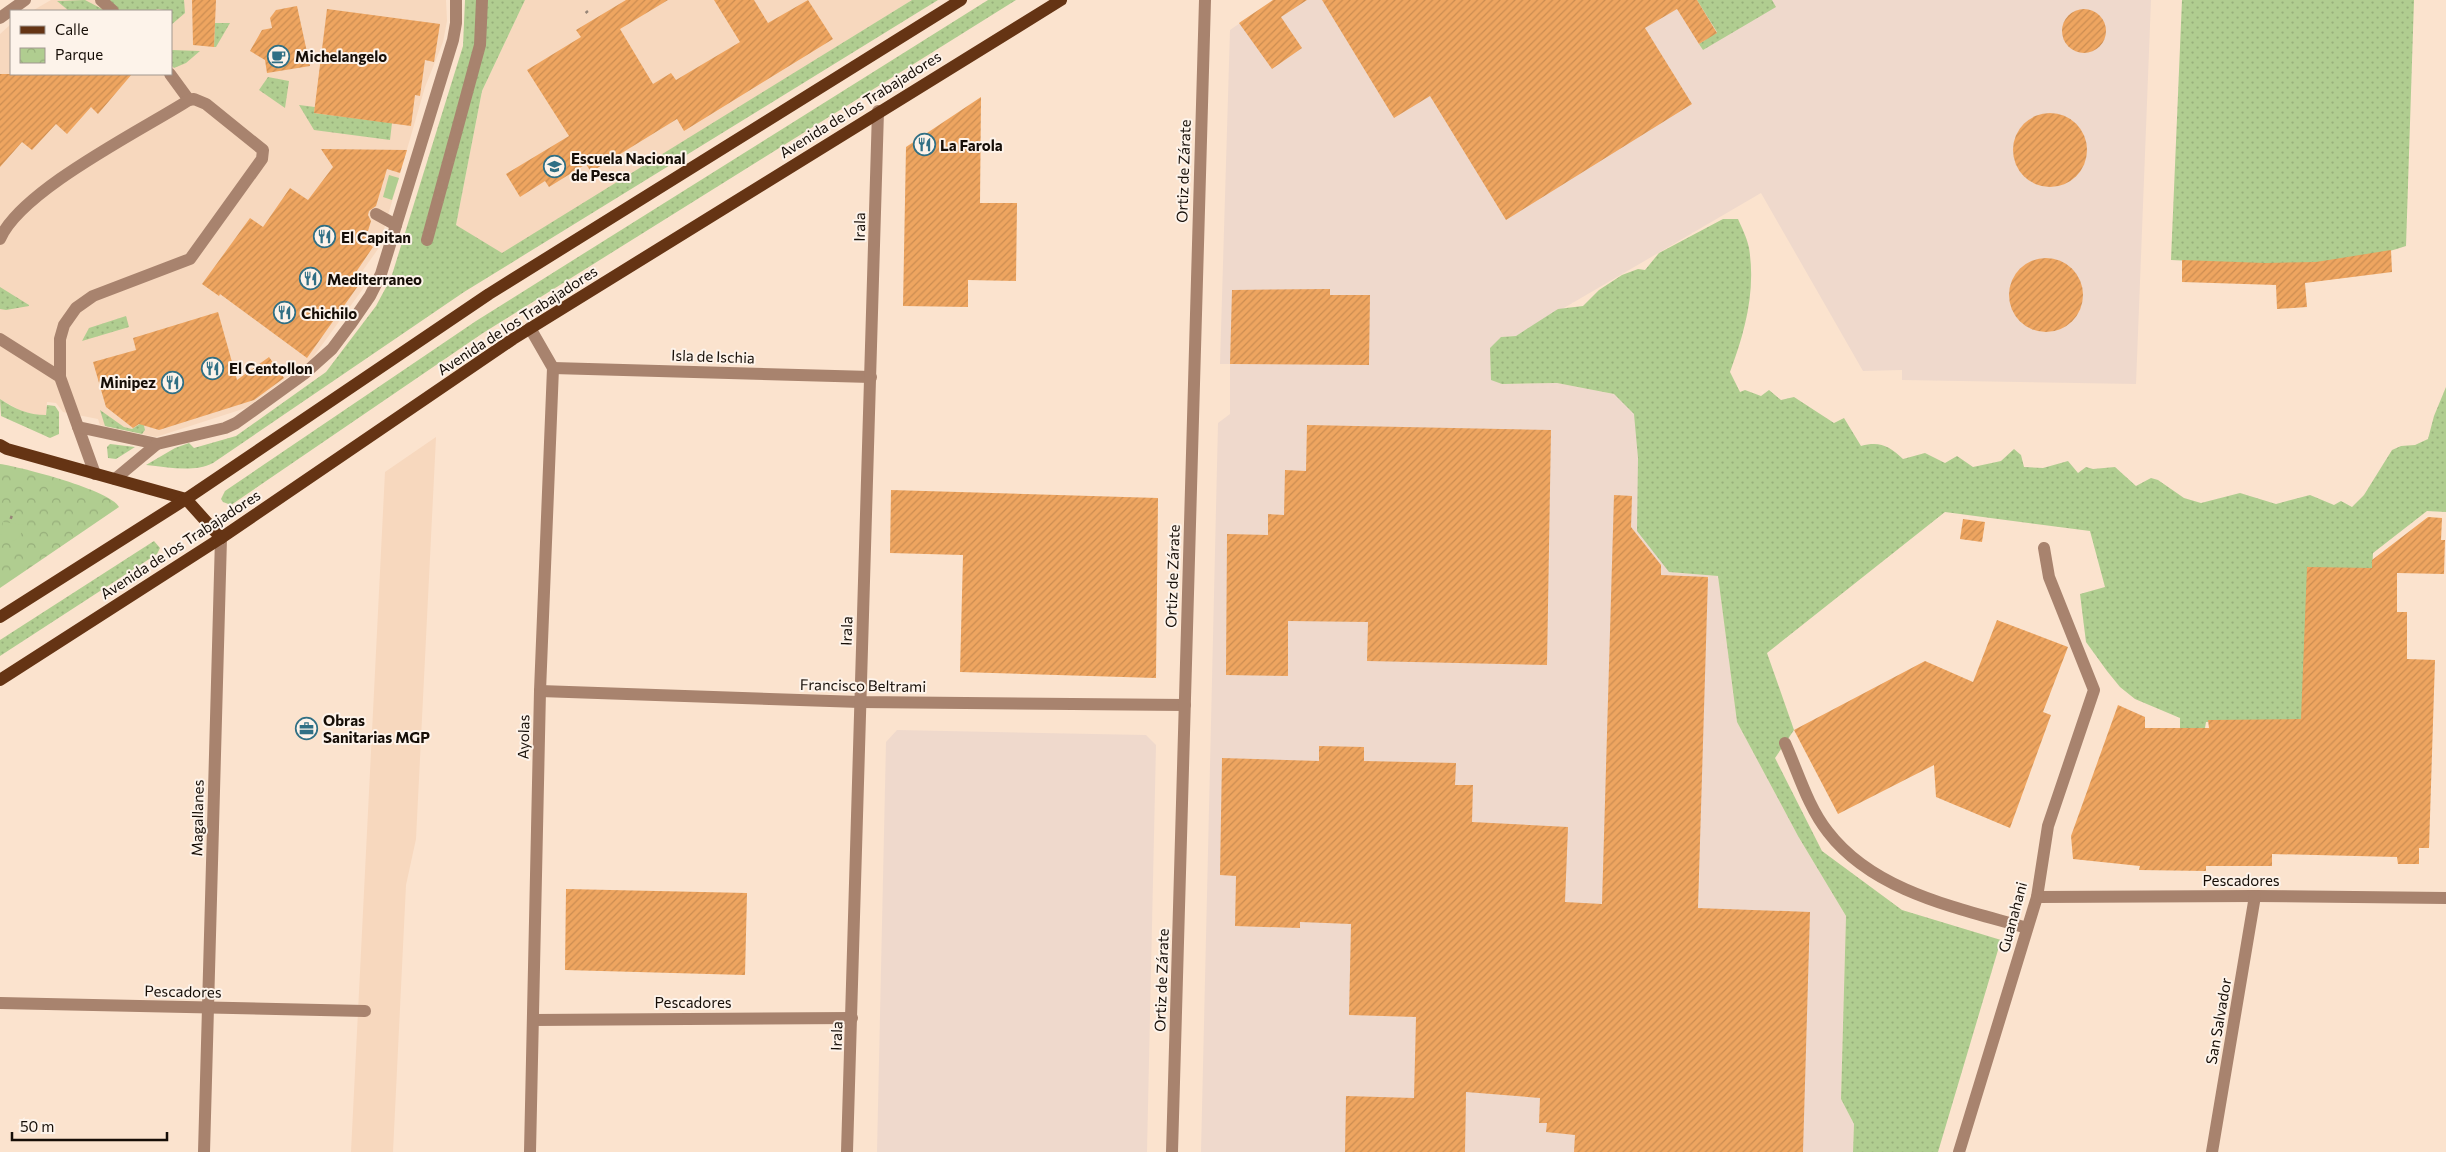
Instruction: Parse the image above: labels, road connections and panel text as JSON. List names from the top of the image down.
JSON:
{
  "streets": {
    "main road": ["Avenida de los Trabajadores"],
    "street": [
      "Ortiz de Zárate",
      "Irala",
      "Isla de Ischia",
      "Francisco Beltrami",
      "Ayolas",
      "Magallanes",
      "Pescadores",
      "Guanahani",
      "San Salvador"
    ]
  },
  "crossings": [
    ["Avenida de los Trabajadores", "Irala"],
    ["Avenida de los Trabajadores", "Magallanes"],
    ["Ortiz de Zárate", "Francisco Beltrami"],
    ["Irala", "Isla de Ischia"],
    ["Irala", "Francisco Beltrami"],
    ["Irala", "Pescadores"],
    ["Isla de Ischia", "Ayolas"],
    ["Francisco Beltrami", "Ayolas"],
    ["Ayolas", "Pescadores"],
    ["Magallanes", "Pescadores"],
    ["Pescadores", "Guanahani"],
    ["Pescadores", "San Salvador"]
  ],
  "places": {
    "cafe": ["Michelangelo"],
    "restaurant": [
      "La Farola",
      "El Capitan",
      "Mediterraneo",
      "Chichilo",
      "El Centollon",
      "Minipez"
    ],
    "school or university": ["Escuela Nacional de Pesca"],
    "office": ["Obras Sanitarias MGP"]
  },
  "legend": ["Calle", "Parque"],
  "scale_bar": "50 m"
}
